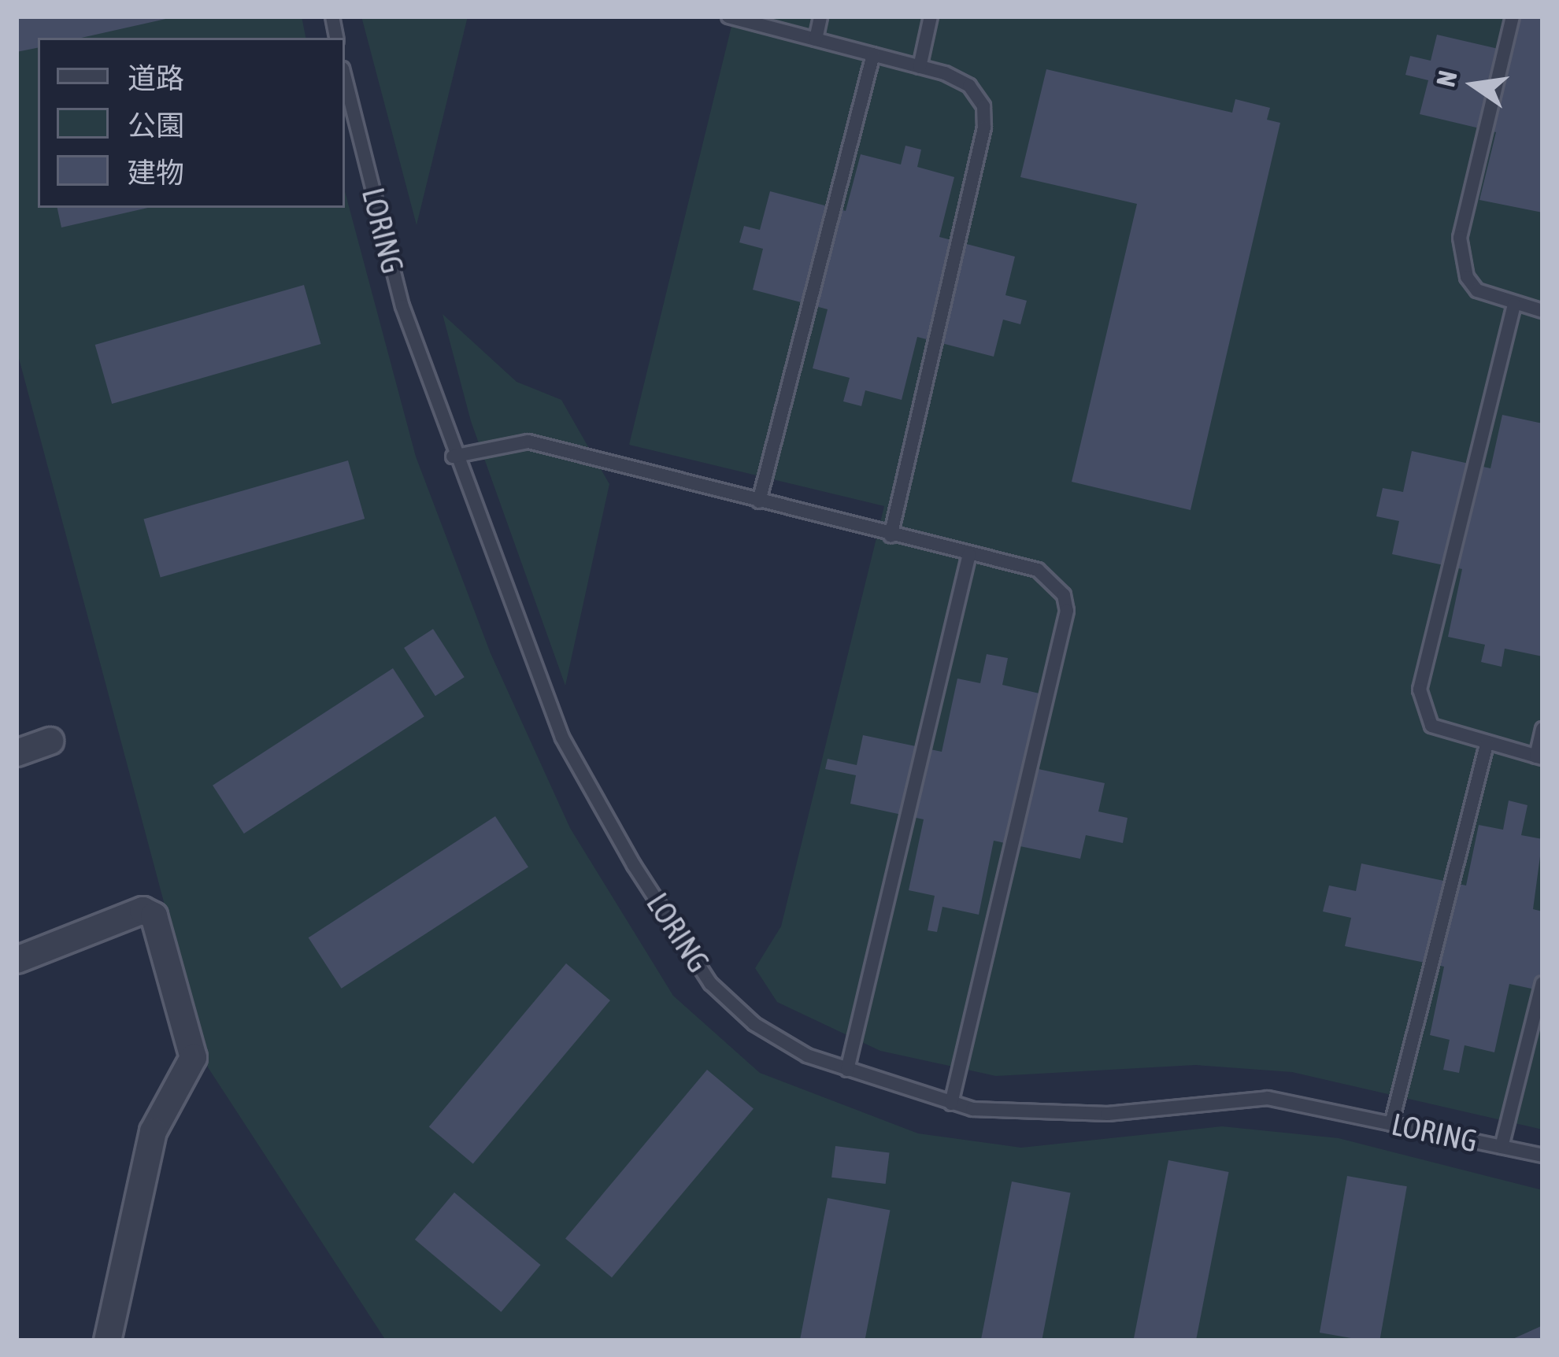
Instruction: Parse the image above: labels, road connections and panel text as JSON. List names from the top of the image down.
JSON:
{
  "streets": {
    "lane": ["LORING"]
  },
  "legend": ["道路", "公園", "建物"],
  "north": "left"
}
